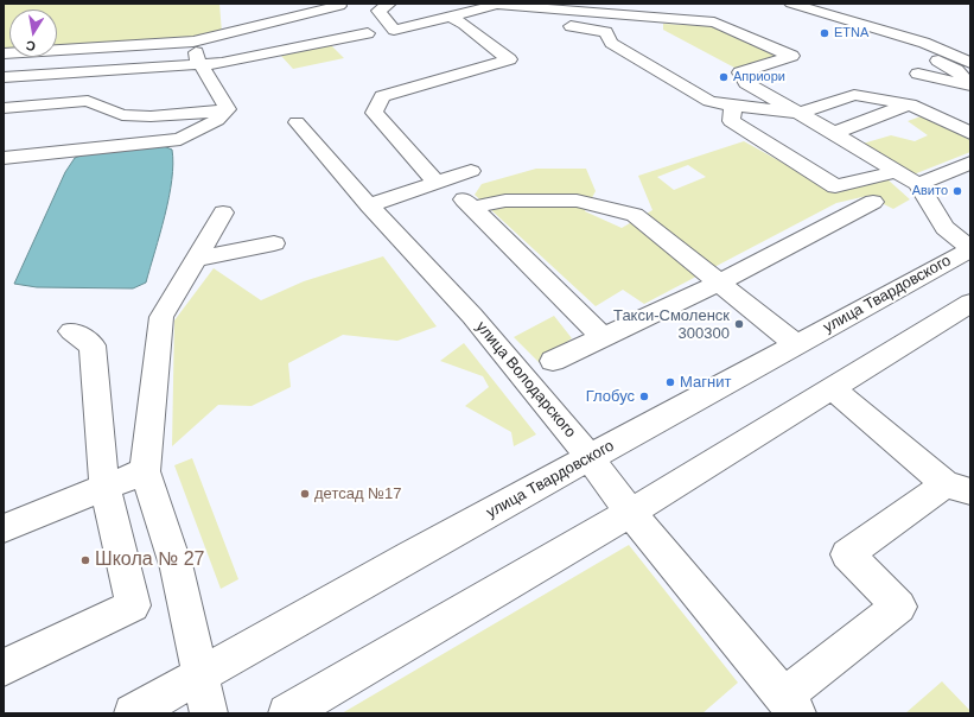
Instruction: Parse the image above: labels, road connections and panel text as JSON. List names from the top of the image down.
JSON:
{
  "streets": {
    "street": ["улица Твардовского", "улица Володарского"]
  },
  "crossings": [
    ["улица Твардовского", "улица Володарского"]
  ],
  "places": [
    "ETNA",
    "Априори",
    "Авито",
    "Такси-Смоленск 300300",
    "Магнит",
    "Глобус",
    "детсад №17",
    "Школа № 27"
  ],
  "north": "bottom"
}
